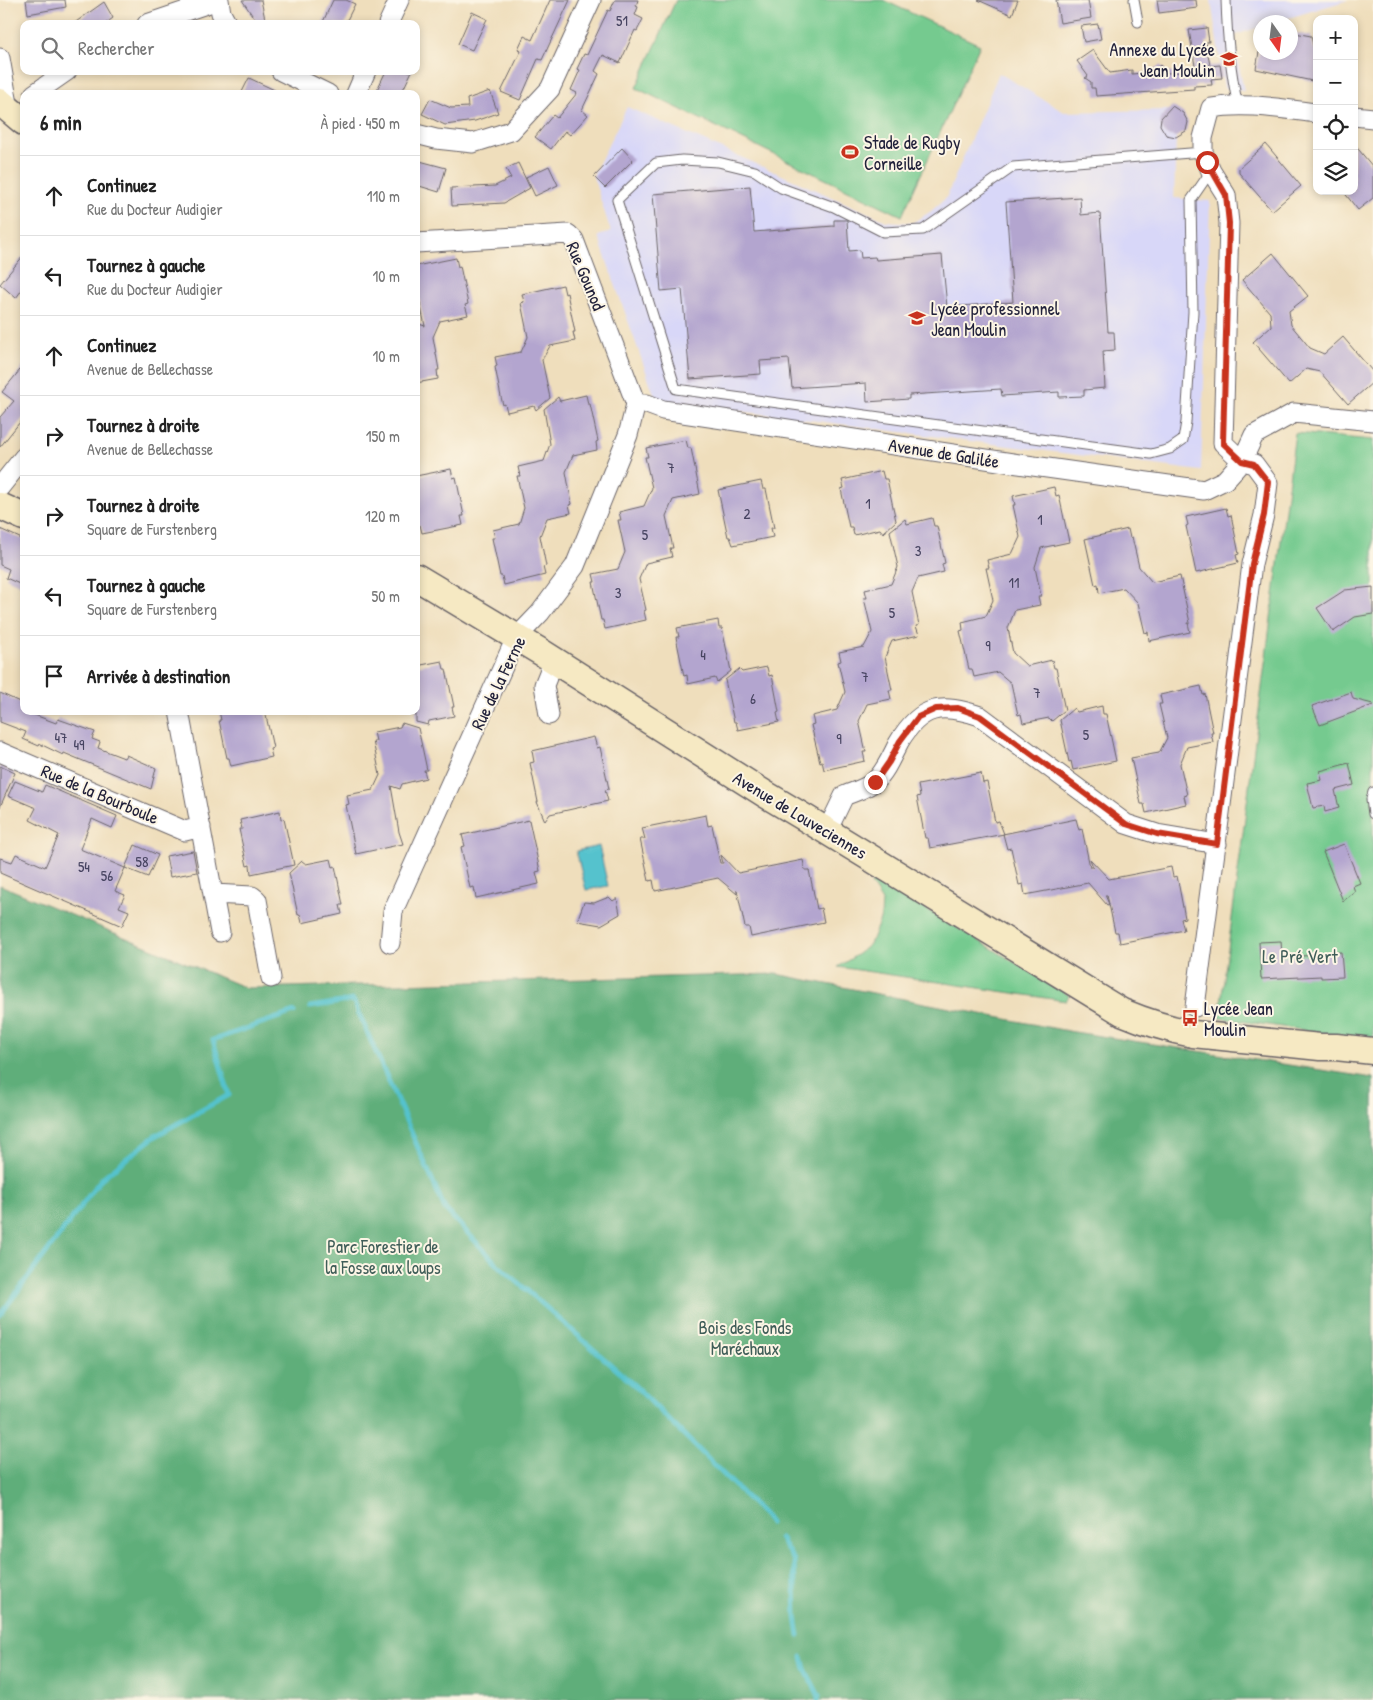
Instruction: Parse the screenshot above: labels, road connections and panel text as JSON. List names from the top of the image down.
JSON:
{
  "streets": {
    "street": [
      "Rue Gounod",
      "Avenue de Galilée",
      "Rue de la Ferme",
      "Rue de la Bourboule",
      "Avenue de Louveciennes"
    ]
  },
  "crossings": [
    ["Rue Gounod", "Avenue de Galilée"],
    ["Rue Gounod", "Rue de la Ferme"],
    ["Avenue de Galilée", "Rue de la Ferme"],
    ["Rue de la Ferme", "Avenue de Louveciennes"]
  ],
  "parks": ["Le Pré Vert", "Parc Forestier de la Fosse aux loups", "Bois des Fonds Maréchaux"],
  "places": {
    "school or university": ["Annexe du Lycée Jean Moulin", "Lycée professionnel Jean Moulin"],
    "sports": ["Stade de Rugby Corneille"],
    "bus stop": ["Lycée Jean Moulin"]
  },
  "house_numbers": [
    "51",
    "7",
    "1",
    "2",
    "1",
    "5",
    "3",
    "11",
    "3",
    "5",
    "9",
    "4",
    "7",
    "7",
    "6",
    "5",
    "47",
    "9",
    "49",
    "58",
    "54",
    "56"
  ],
  "north": "bottom",
  "page": {
    "map_buttons": ["+", "−"],
    "search": "Rechercher",
    "heading": ["6 min", "À pied · 450 m"],
    "list": [
      ["Continuez", "Rue du Docteur Audigier", "110 m"],
      ["Tournez à gauche", "Rue du Docteur Audigier", "10 m"],
      ["Continuez", "Avenue de Bellechasse", "10 m"],
      ["Tournez à droite", "Avenue de Bellechasse", "150 m"],
      ["Tournez à droite", "Square de Furstenberg", "120 m"],
      ["Tournez à gauche", "Square de Furstenberg", "50 m"],
      "Arrivée à destination"
    ]
  }
}
